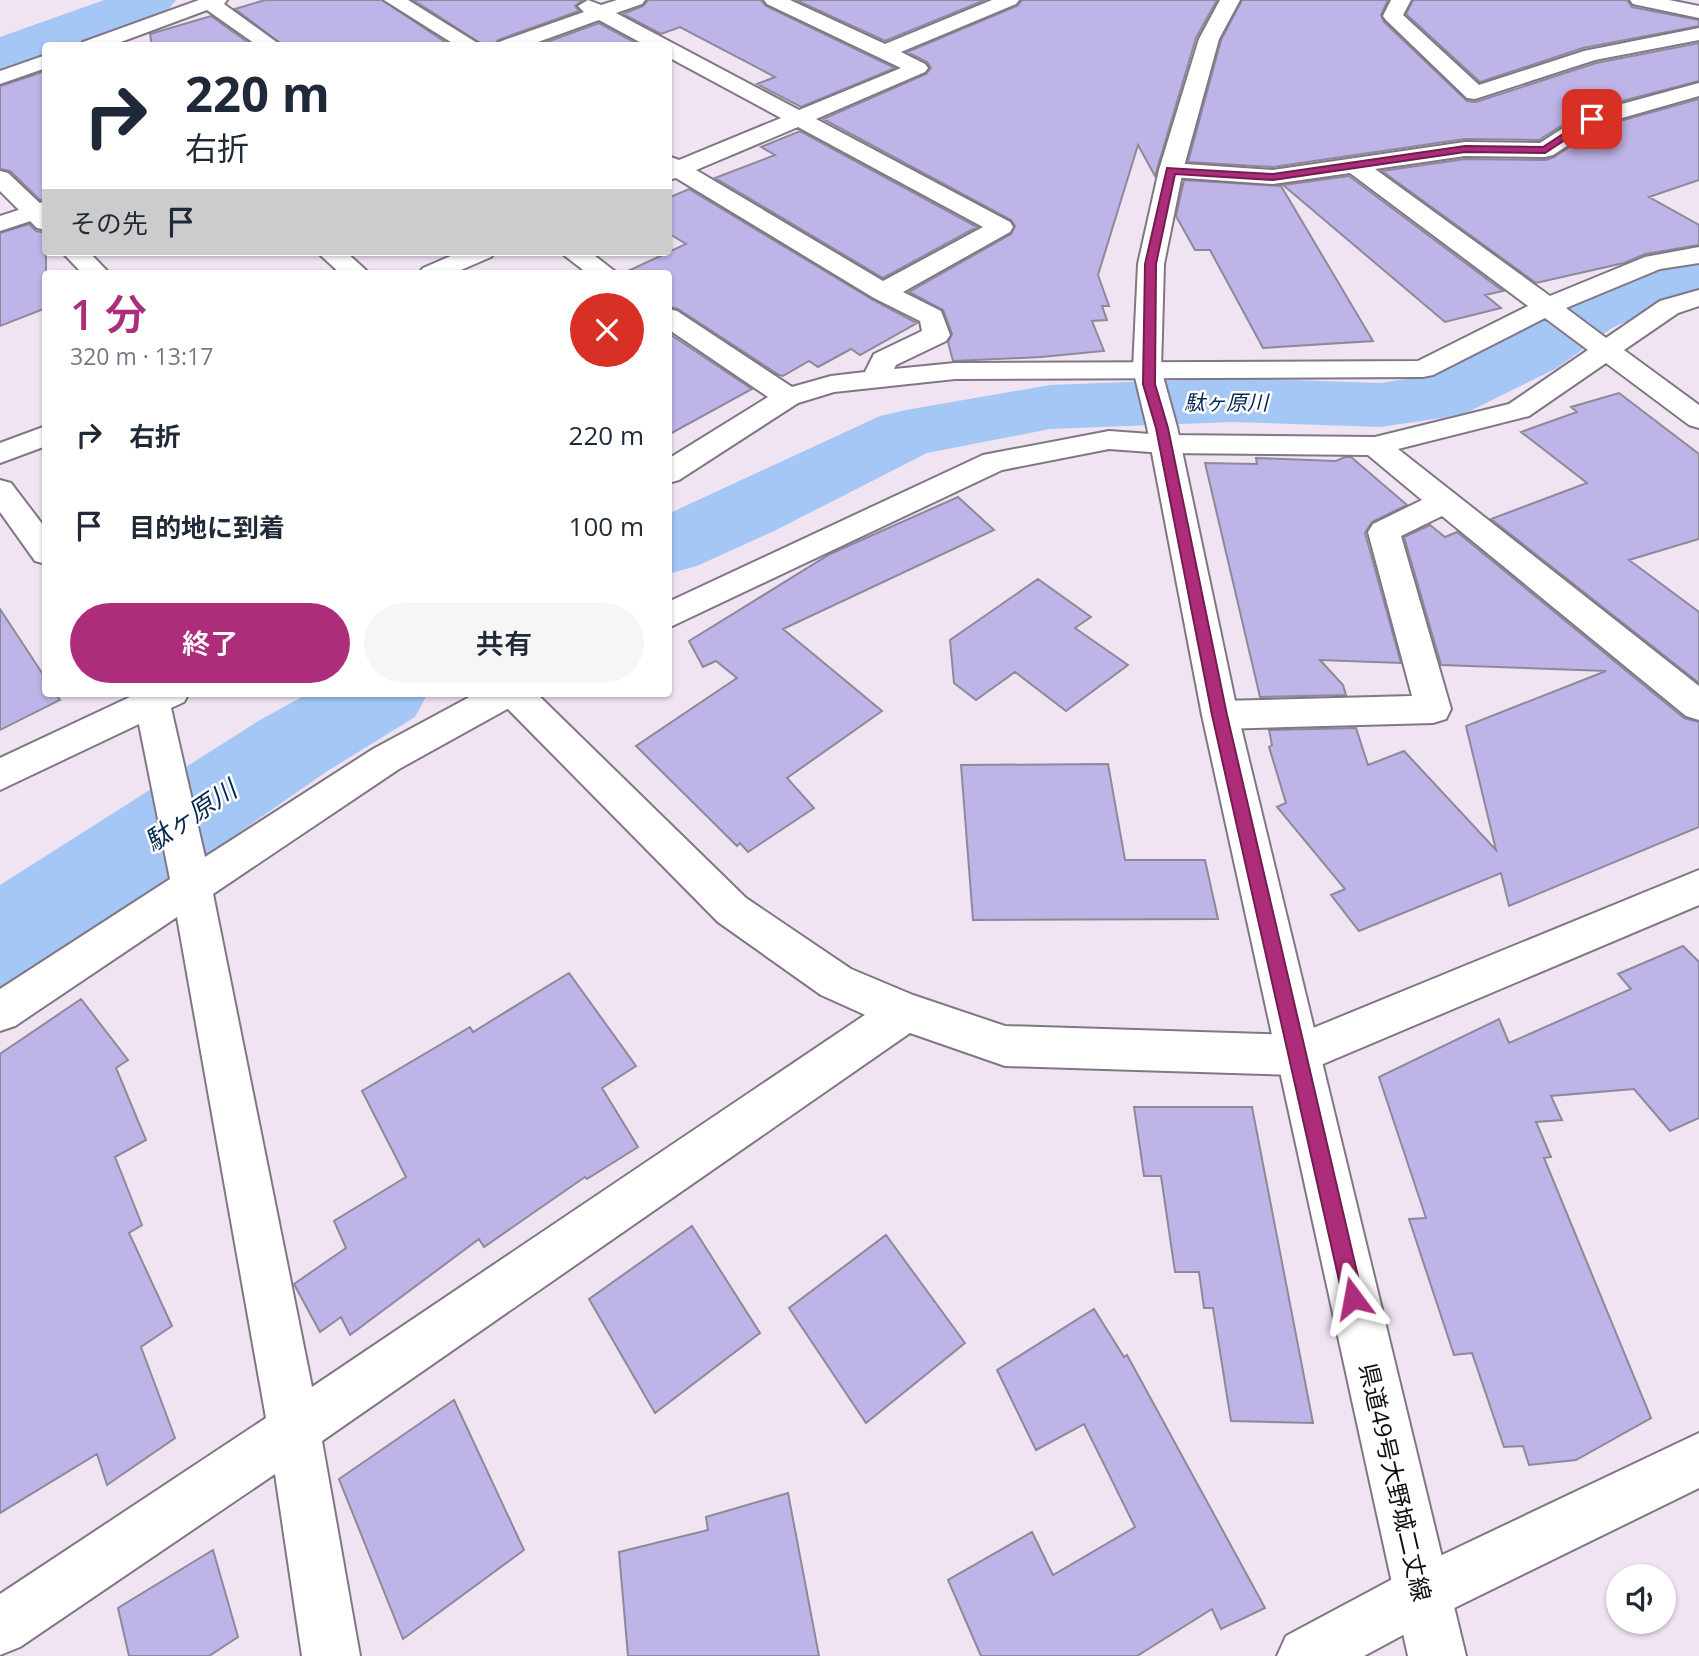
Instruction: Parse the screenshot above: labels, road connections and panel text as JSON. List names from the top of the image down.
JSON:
{
  "streets": {
    "street": ["県道49号大野城二丈線"]
  },
  "water": ["駄ヶ原川"],
  "page": {
    "turn": ["220 m", "右折"],
    "then": "その先",
    "heading": ["1 分", "320 m · 13:17"],
    "list": [
      {
        "name": "右折",
        "value": "220 m"
      },
      {
        "name": "目的地に到着",
        "value": "100 m"
      }
    ],
    "buttons": ["終了", "共有"]
  }
}
